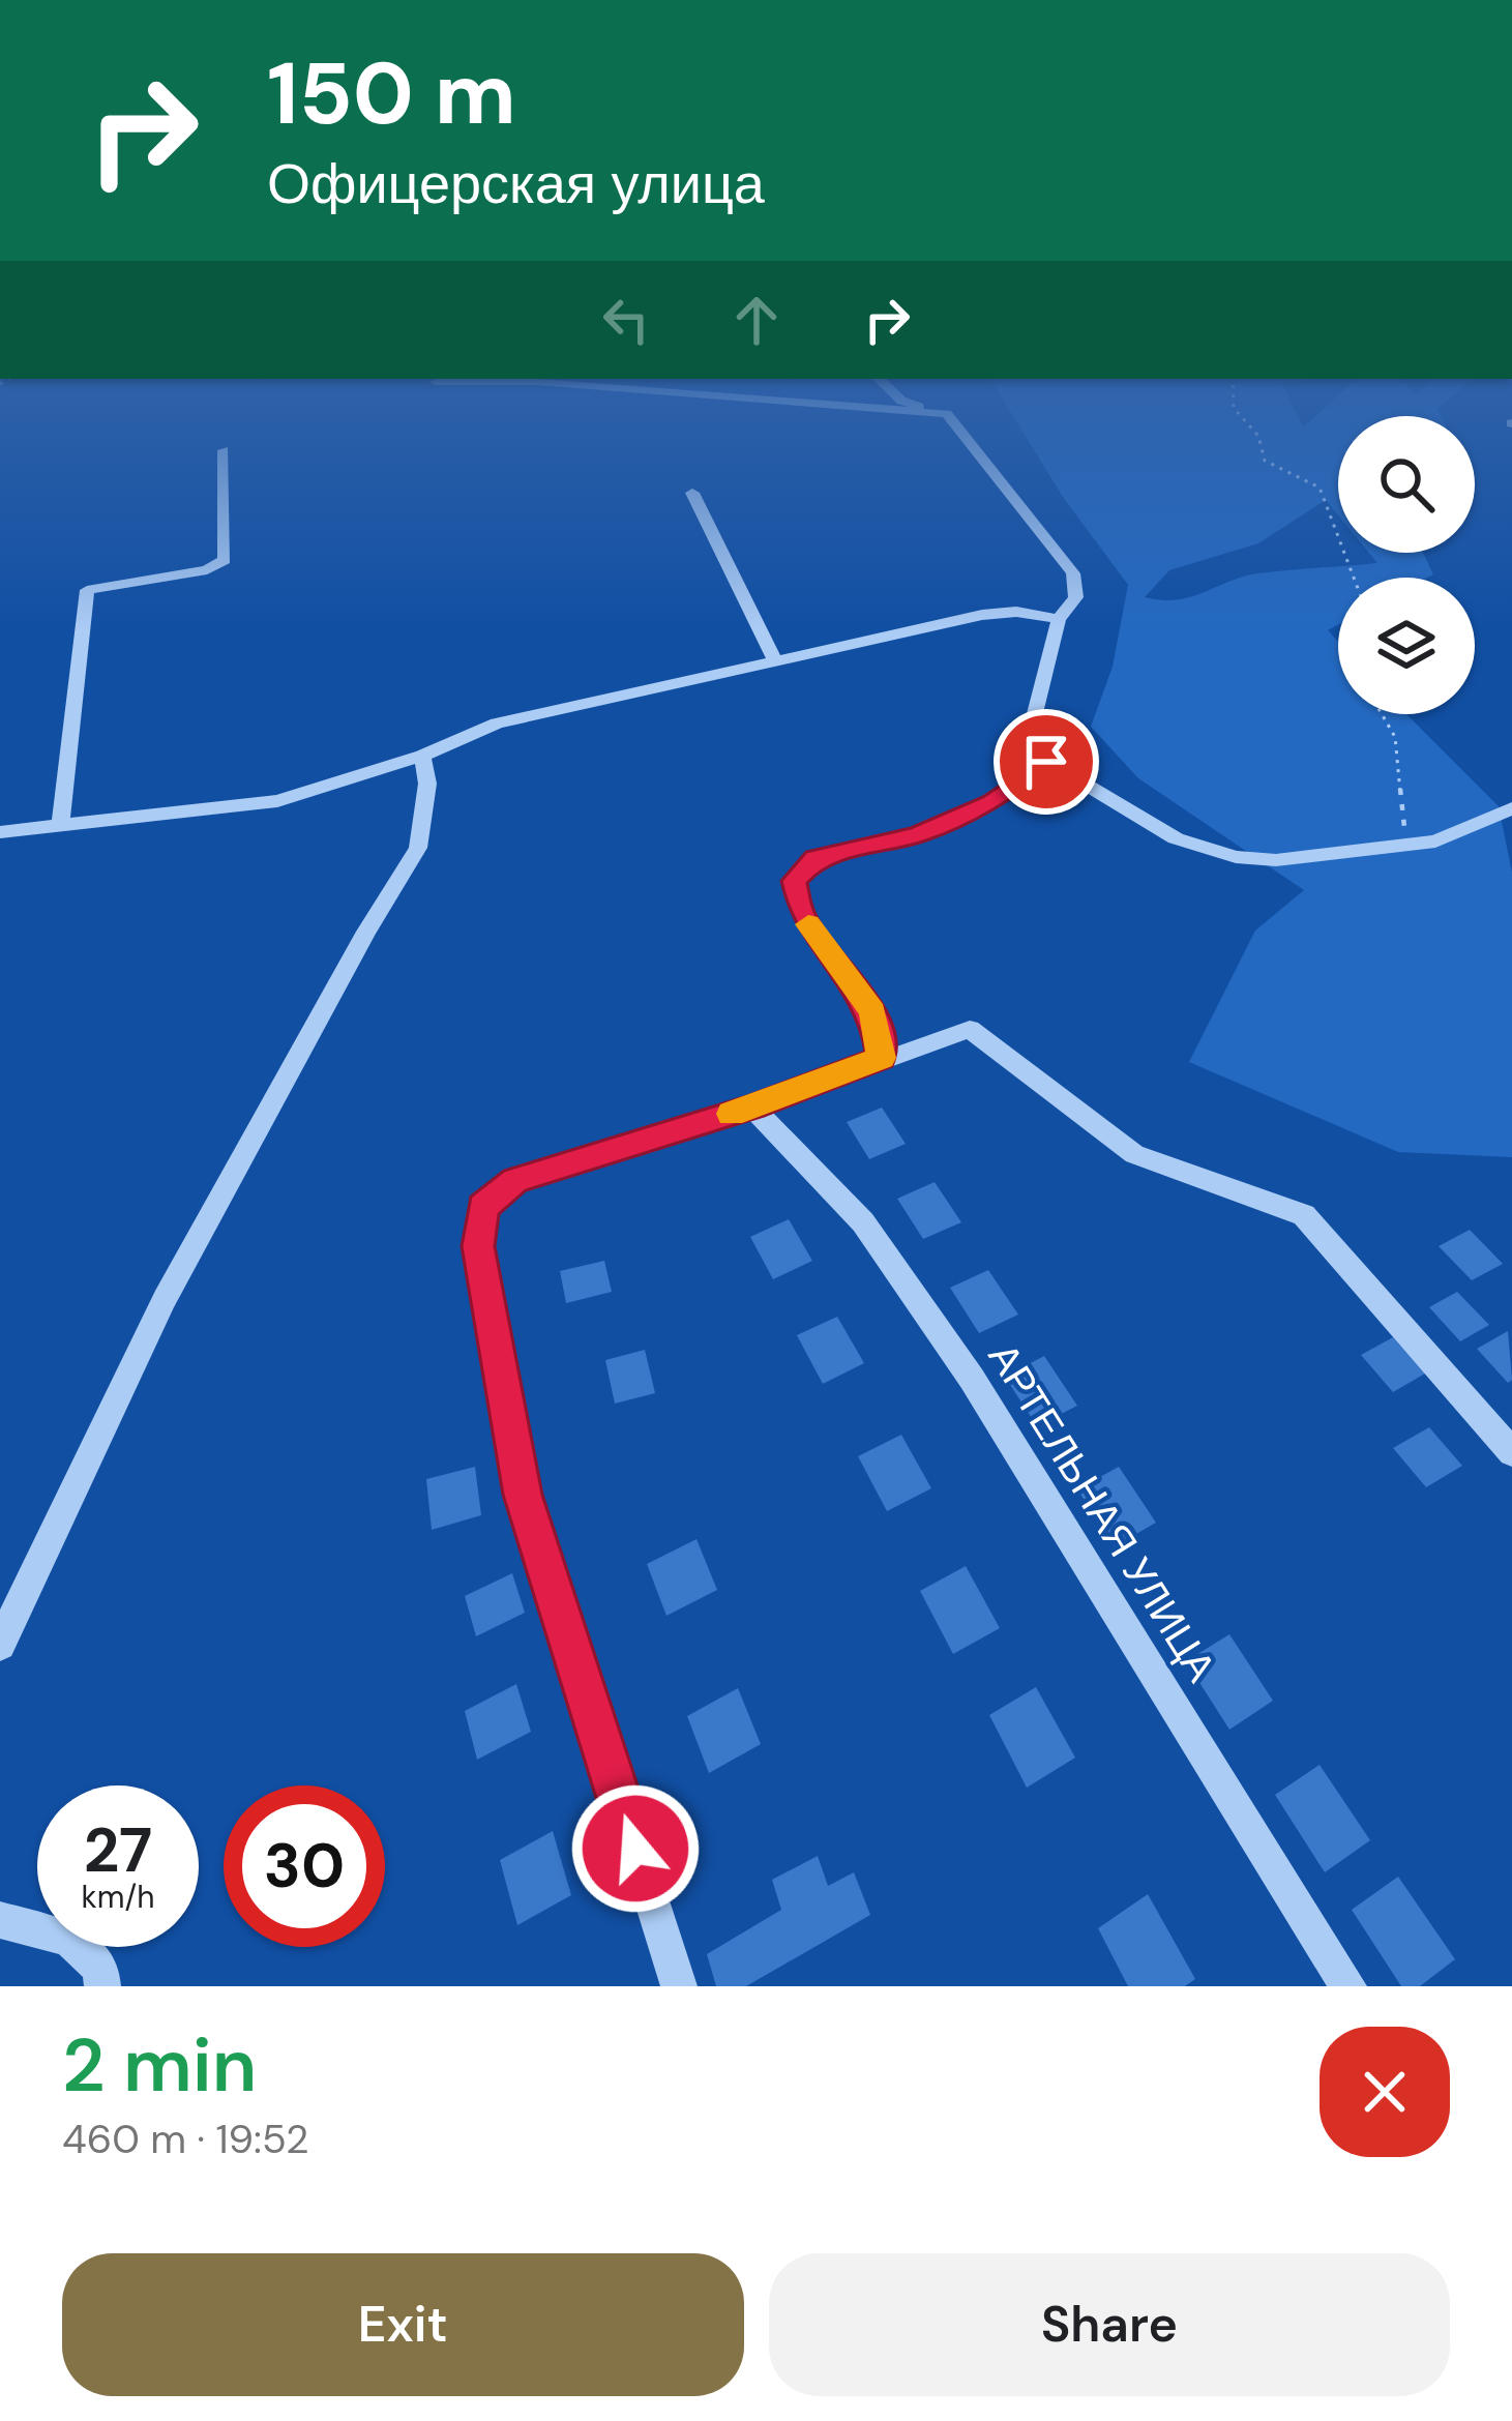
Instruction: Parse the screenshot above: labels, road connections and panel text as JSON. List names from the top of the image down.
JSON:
{
  "streets": {
    "street": ["АРТЕЛЬНАЯ УЛИЦА"]
  },
  "page": {
    "turn": ["150 m", "Офицерская улица"],
    "speed": "27 km/h",
    "limit": "30",
    "heading": ["2 min", "460 m · 19:52"],
    "buttons": ["Exit", "Share"]
  }
}
